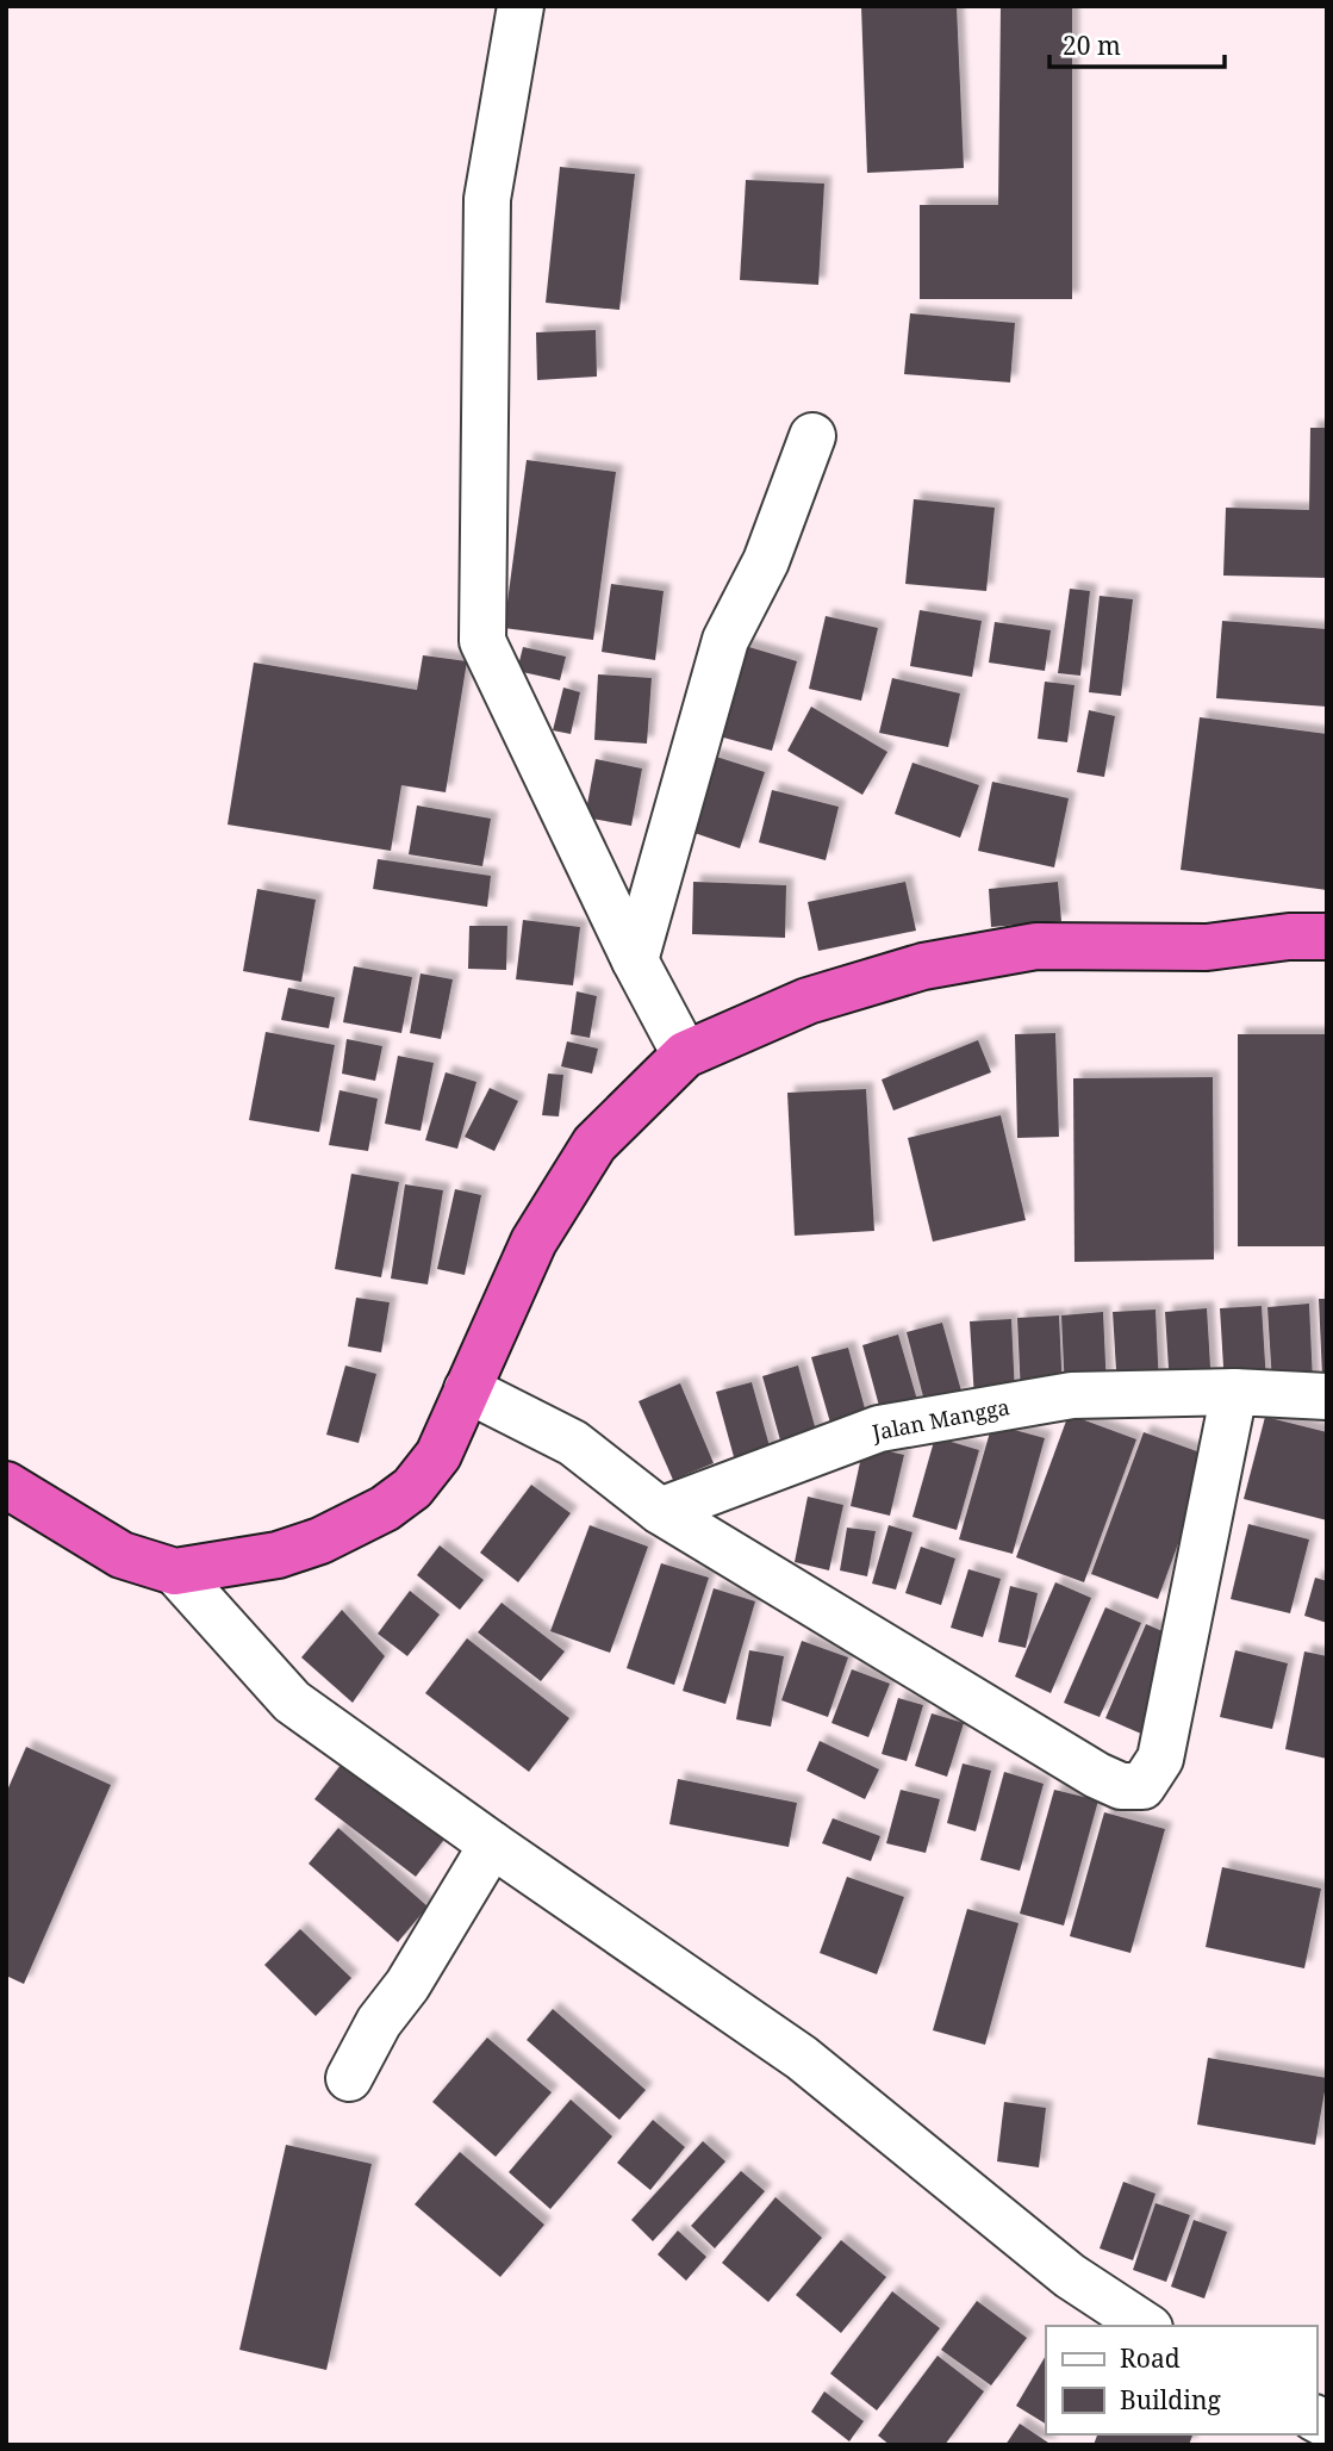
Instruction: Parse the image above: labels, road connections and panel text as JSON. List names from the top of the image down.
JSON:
{
  "streets": {
    "street": ["Jalan Mangga"]
  },
  "legend": ["Road", "Building"],
  "scale_bar": "20 m"
}
